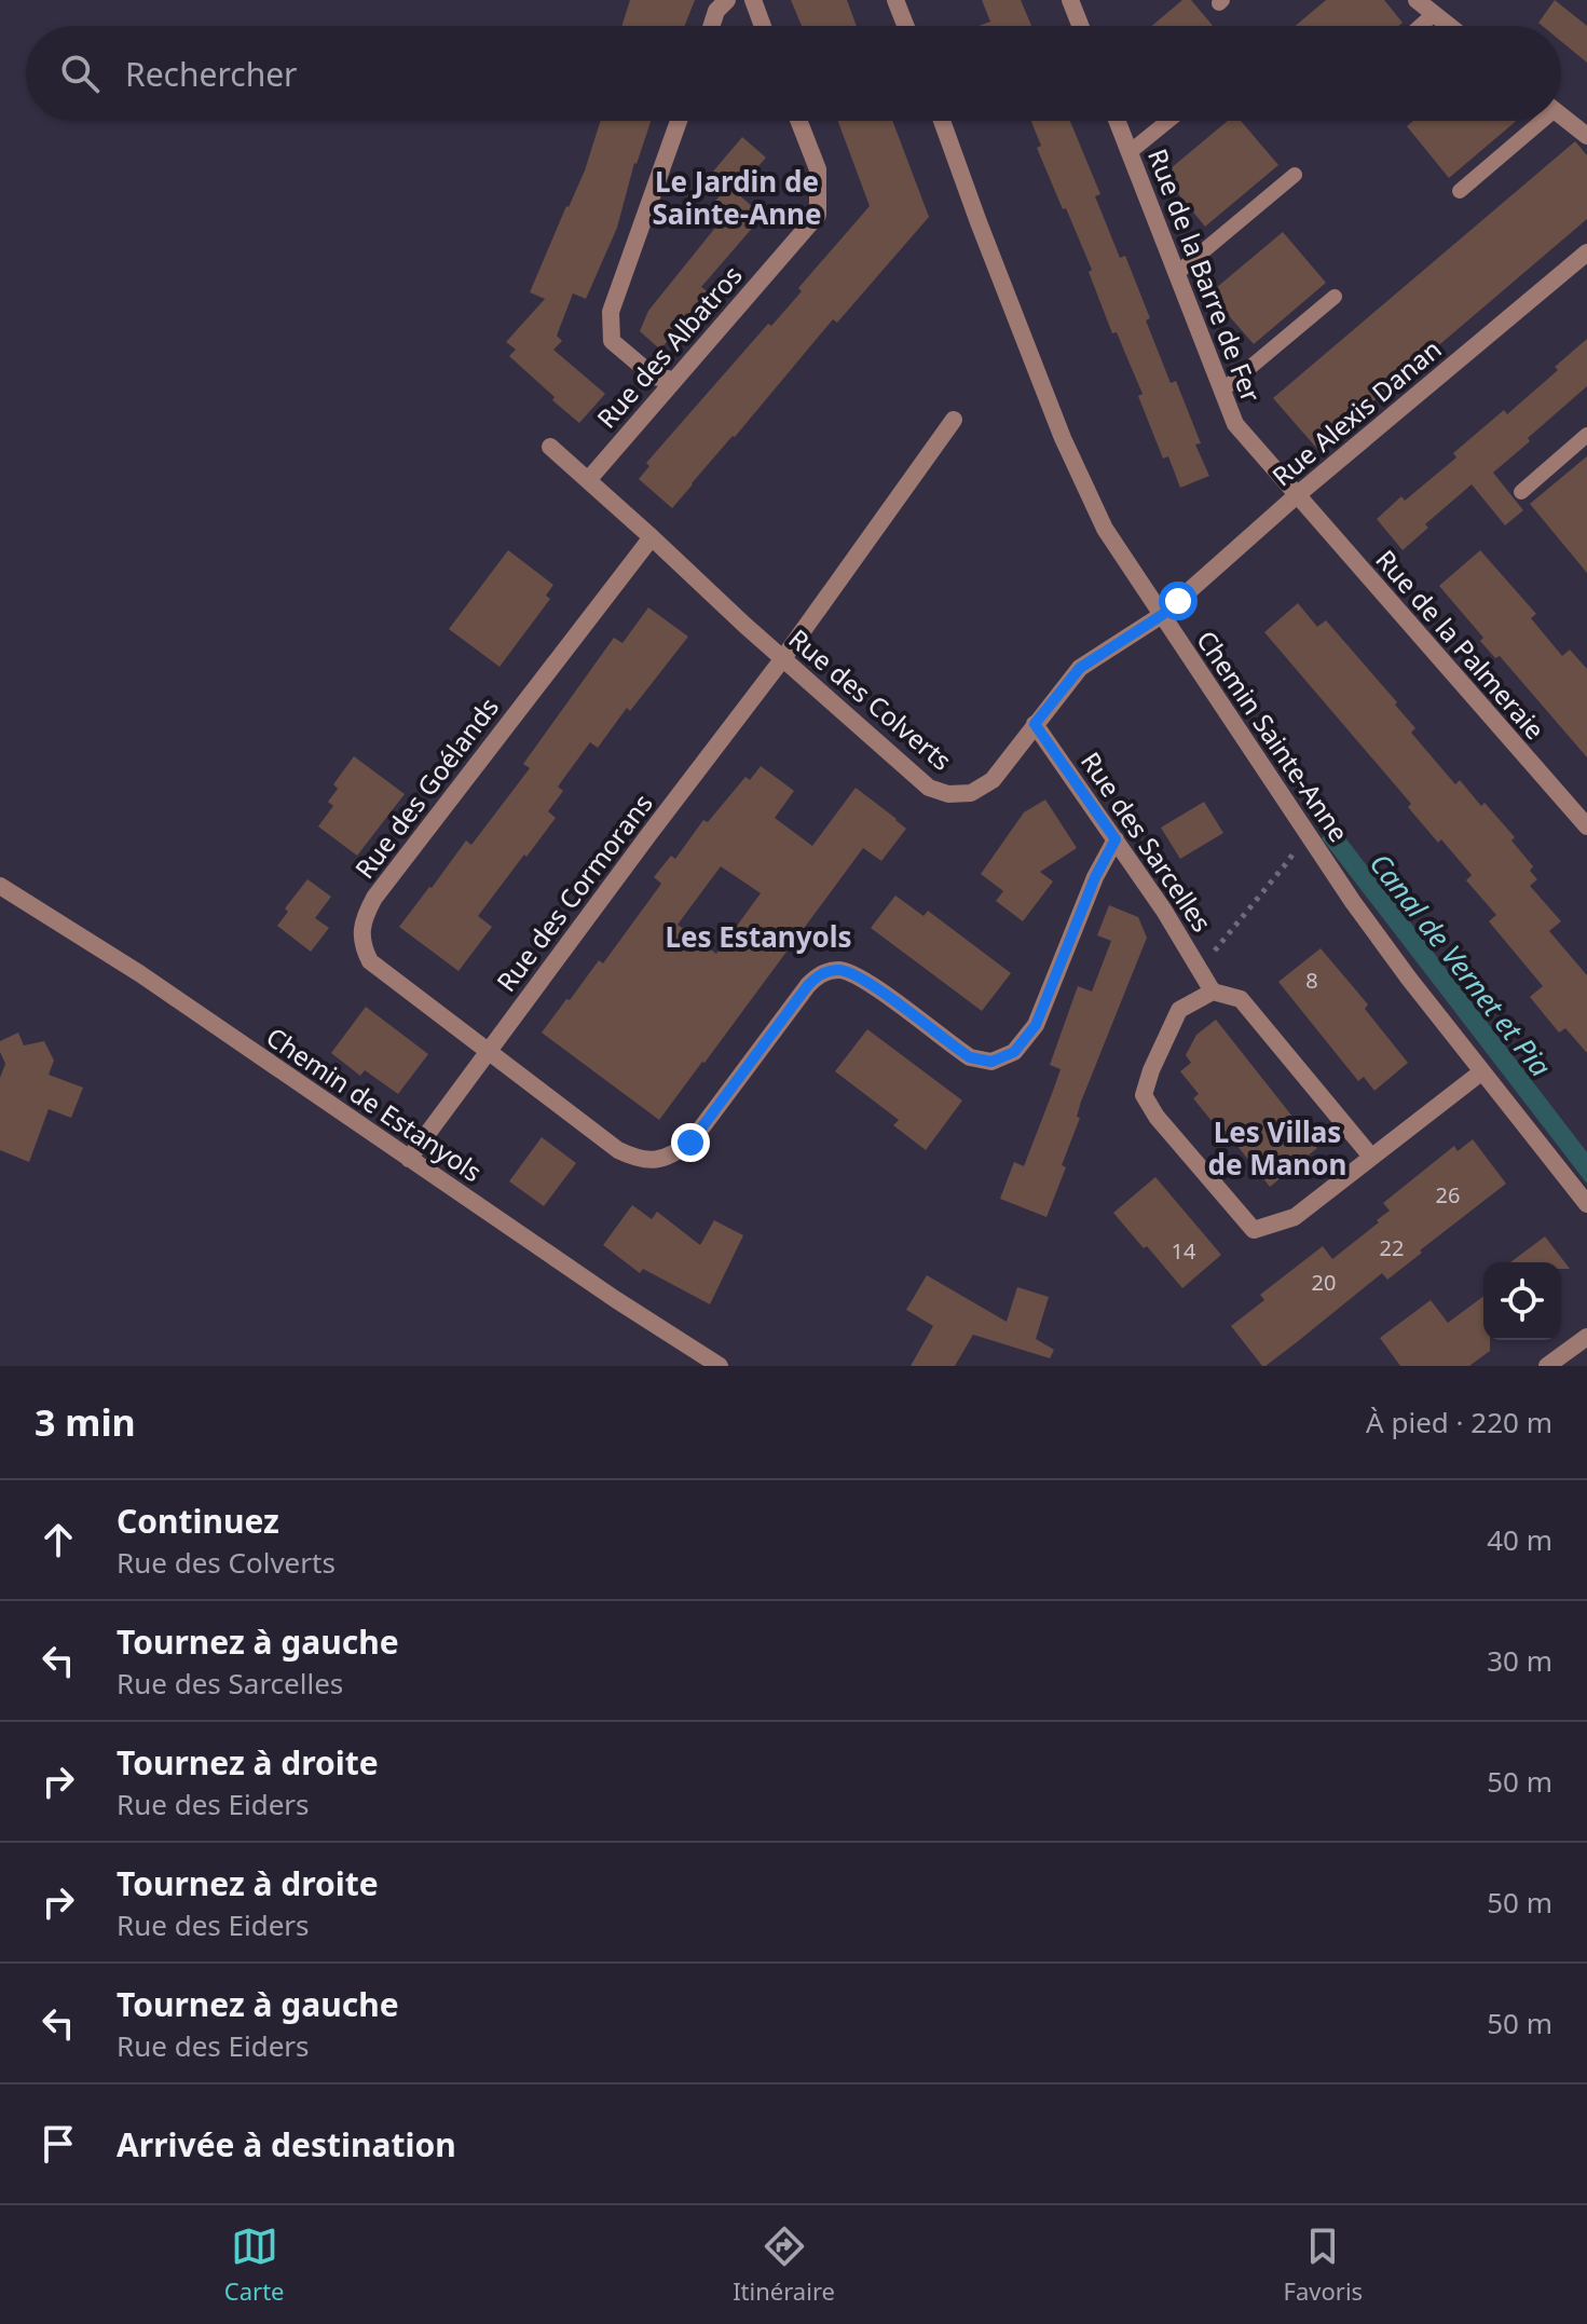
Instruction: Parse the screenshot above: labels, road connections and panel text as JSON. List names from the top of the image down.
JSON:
{
  "streets": {
    "street": [
      "Rue de la Barre de Fer",
      "Rue des Albatros",
      "Rue Alexis Danan",
      "Rue de la Palmeraie",
      "Rue des Colverts",
      "Chemin Sainte-Anne",
      "Rue des Goélands",
      "Rue des Sarcelles",
      "Rue des Cormorans",
      "Chemin de Estanyols"
    ]
  },
  "crossings": [
    ["Rue de la Barre de Fer", "Rue Alexis Danan"],
    ["Rue de la Barre de Fer", "Rue de la Palmeraie"],
    ["Rue des Albatros", "Rue des Colverts"],
    ["Rue Alexis Danan", "Rue de la Palmeraie"],
    ["Rue Alexis Danan", "Rue des Colverts"],
    ["Rue Alexis Danan", "Chemin Sainte-Anne"],
    ["Rue des Colverts", "Chemin Sainte-Anne"],
    ["Rue des Colverts", "Rue des Goélands"],
    ["Rue des Colverts", "Rue des Sarcelles"],
    ["Rue des Colverts", "Rue des Cormorans"],
    ["Rue des Goélands", "Rue des Sarcelles"],
    ["Rue des Goélands", "Rue des Cormorans"],
    ["Rue des Cormorans", "Chemin de Estanyols"]
  ],
  "districts": ["Le Jardin de Sainte-Anne", "Les Estanyols", "Les Villas de Manon"],
  "water": ["Canal de Vernet et Pia"],
  "house_numbers": [
    "8",
    "26",
    "22",
    "14",
    "20"
  ],
  "page": {
    "search": "Rechercher",
    "heading": ["3 min", "À pied · 220 m"],
    "list": [
      ["Continuez", "Rue des Colverts", "40 m"],
      ["Tournez à gauche", "Rue des Sarcelles", "30 m"],
      ["Tournez à droite", "Rue des Eiders", "50 m"],
      ["Tournez à droite", "Rue des Eiders", "50 m"],
      ["Tournez à gauche", "Rue des Eiders", "50 m"],
      "Arrivée à destination"
    ],
    "nav": ["Carte", "Itinéraire", "Favoris"]
  }
}
